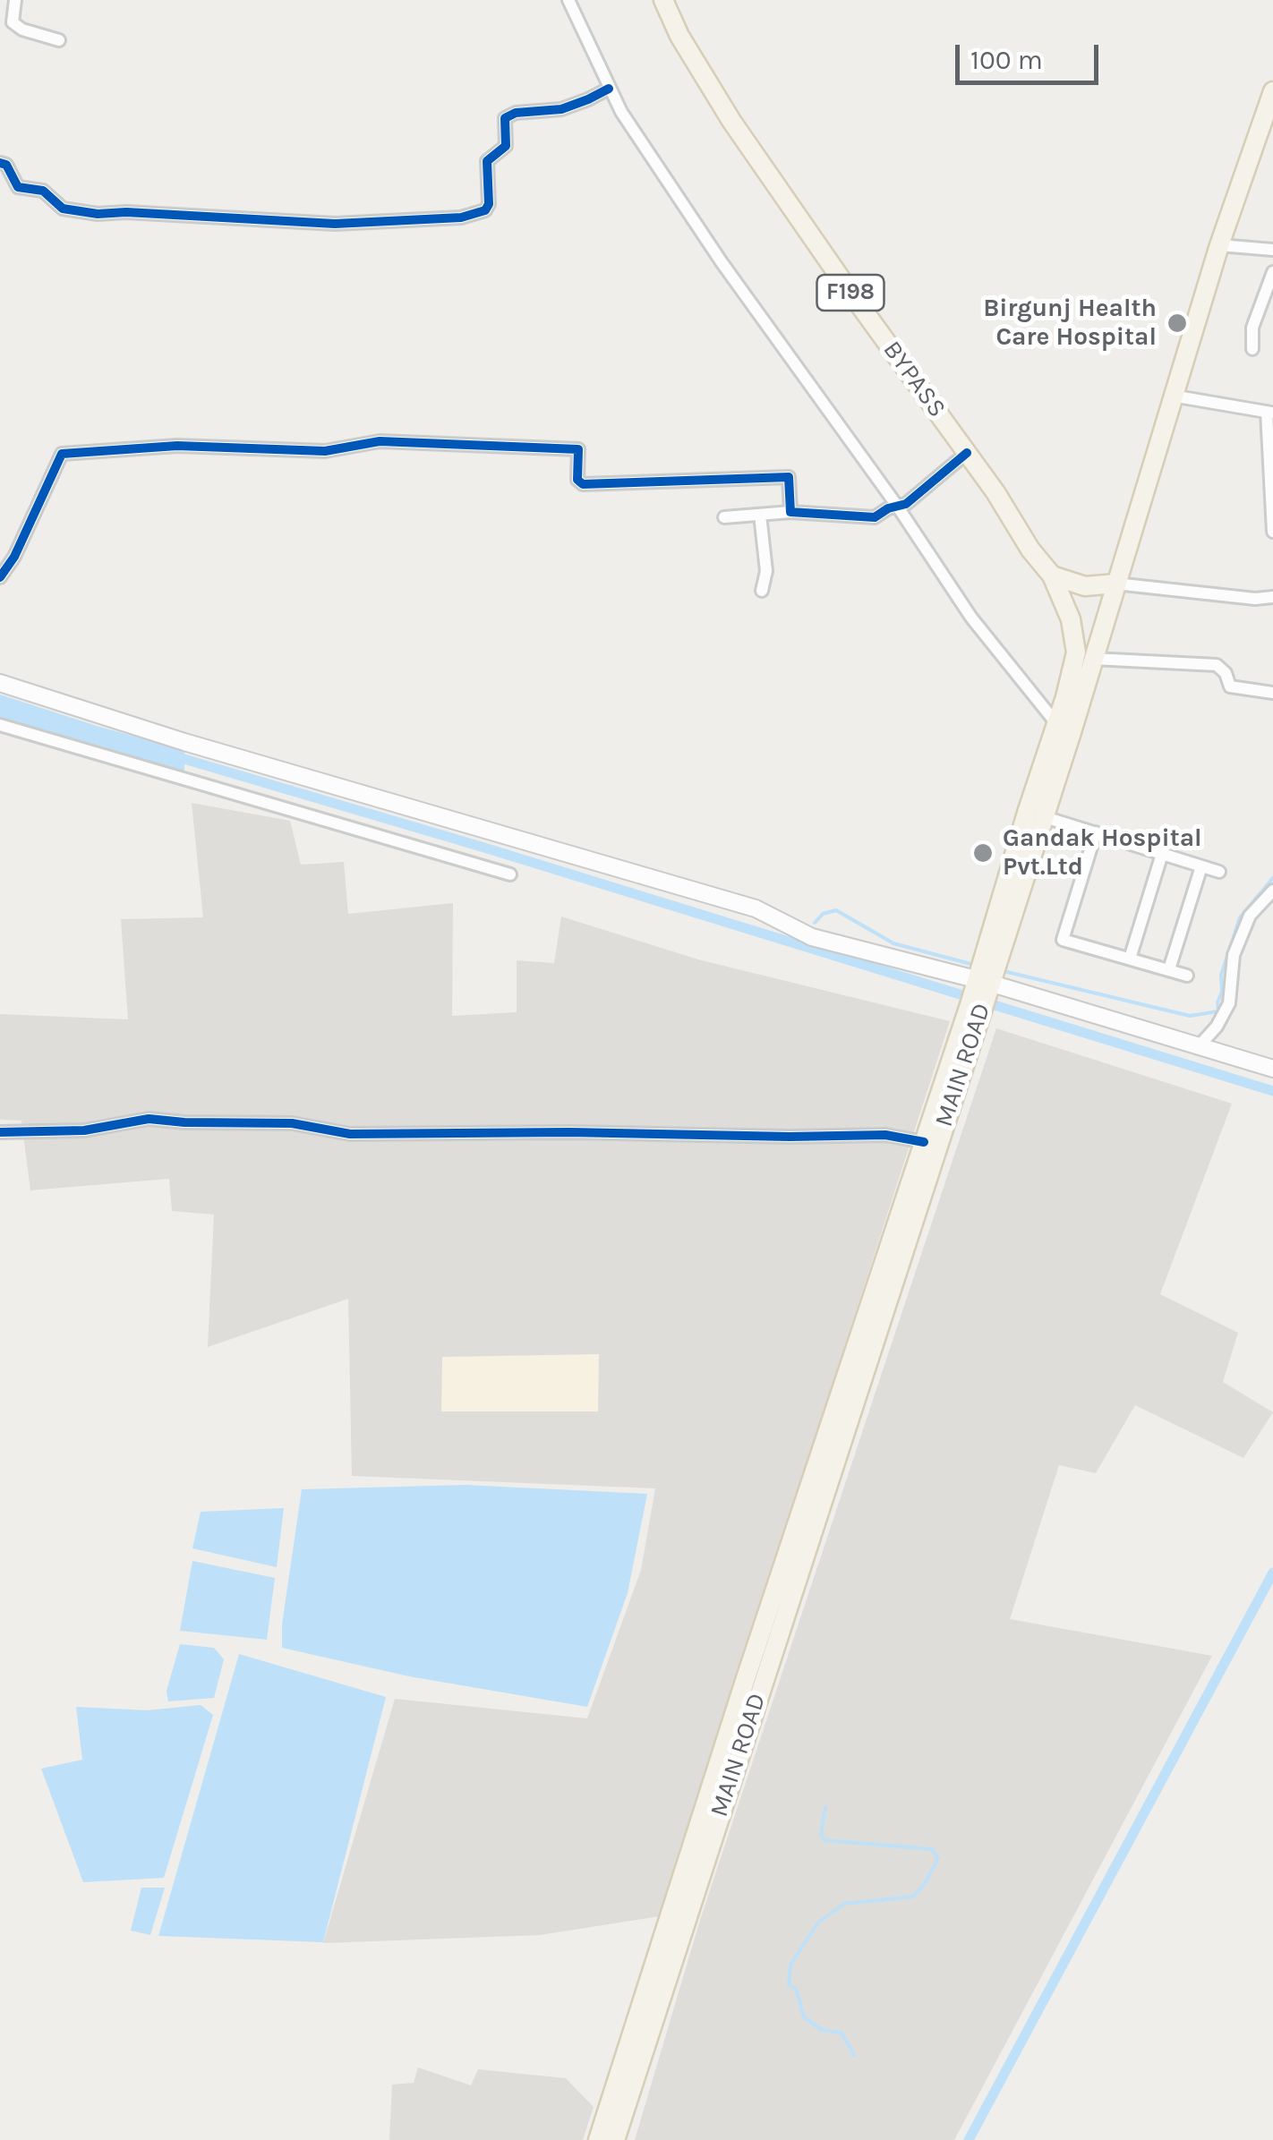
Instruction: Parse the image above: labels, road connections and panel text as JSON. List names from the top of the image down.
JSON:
{
  "streets": {
    "main road": ["F198", "BYPASS", "MAIN ROAD"]
  },
  "crossings": [
    ["BYPASS", "MAIN ROAD"]
  ],
  "places": ["Birgunj Health Care Hospital", "Gandak Hospital Pvt.Ltd"],
  "scale_bar": "100 m"
}
